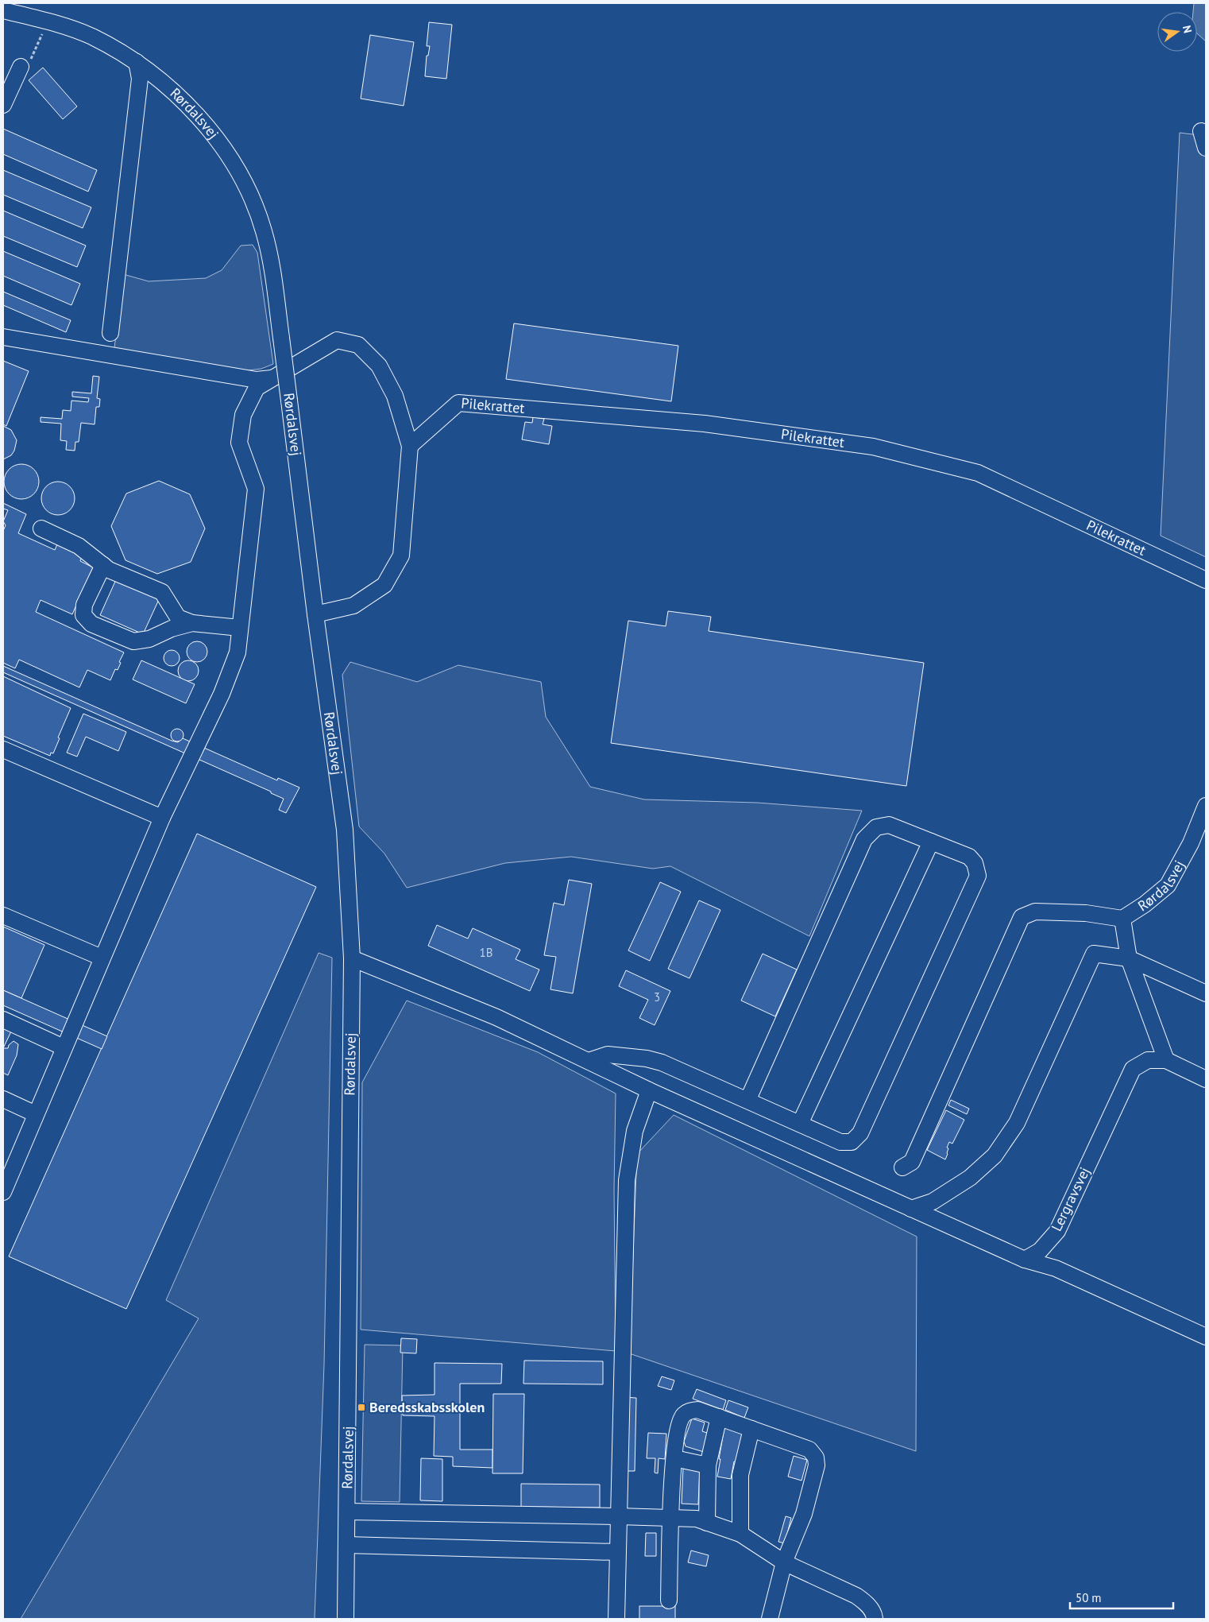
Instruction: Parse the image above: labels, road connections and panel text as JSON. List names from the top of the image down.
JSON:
{
  "streets": {
    "street": ["Rørdalsvej", "Pilekrattet", "Lergravsvej"]
  },
  "places": {
    "transit": ["Beredsskabsskolen"]
  },
  "house_numbers": ["1B", "3"],
  "scale_bar": "50 m",
  "north": "right"
}
